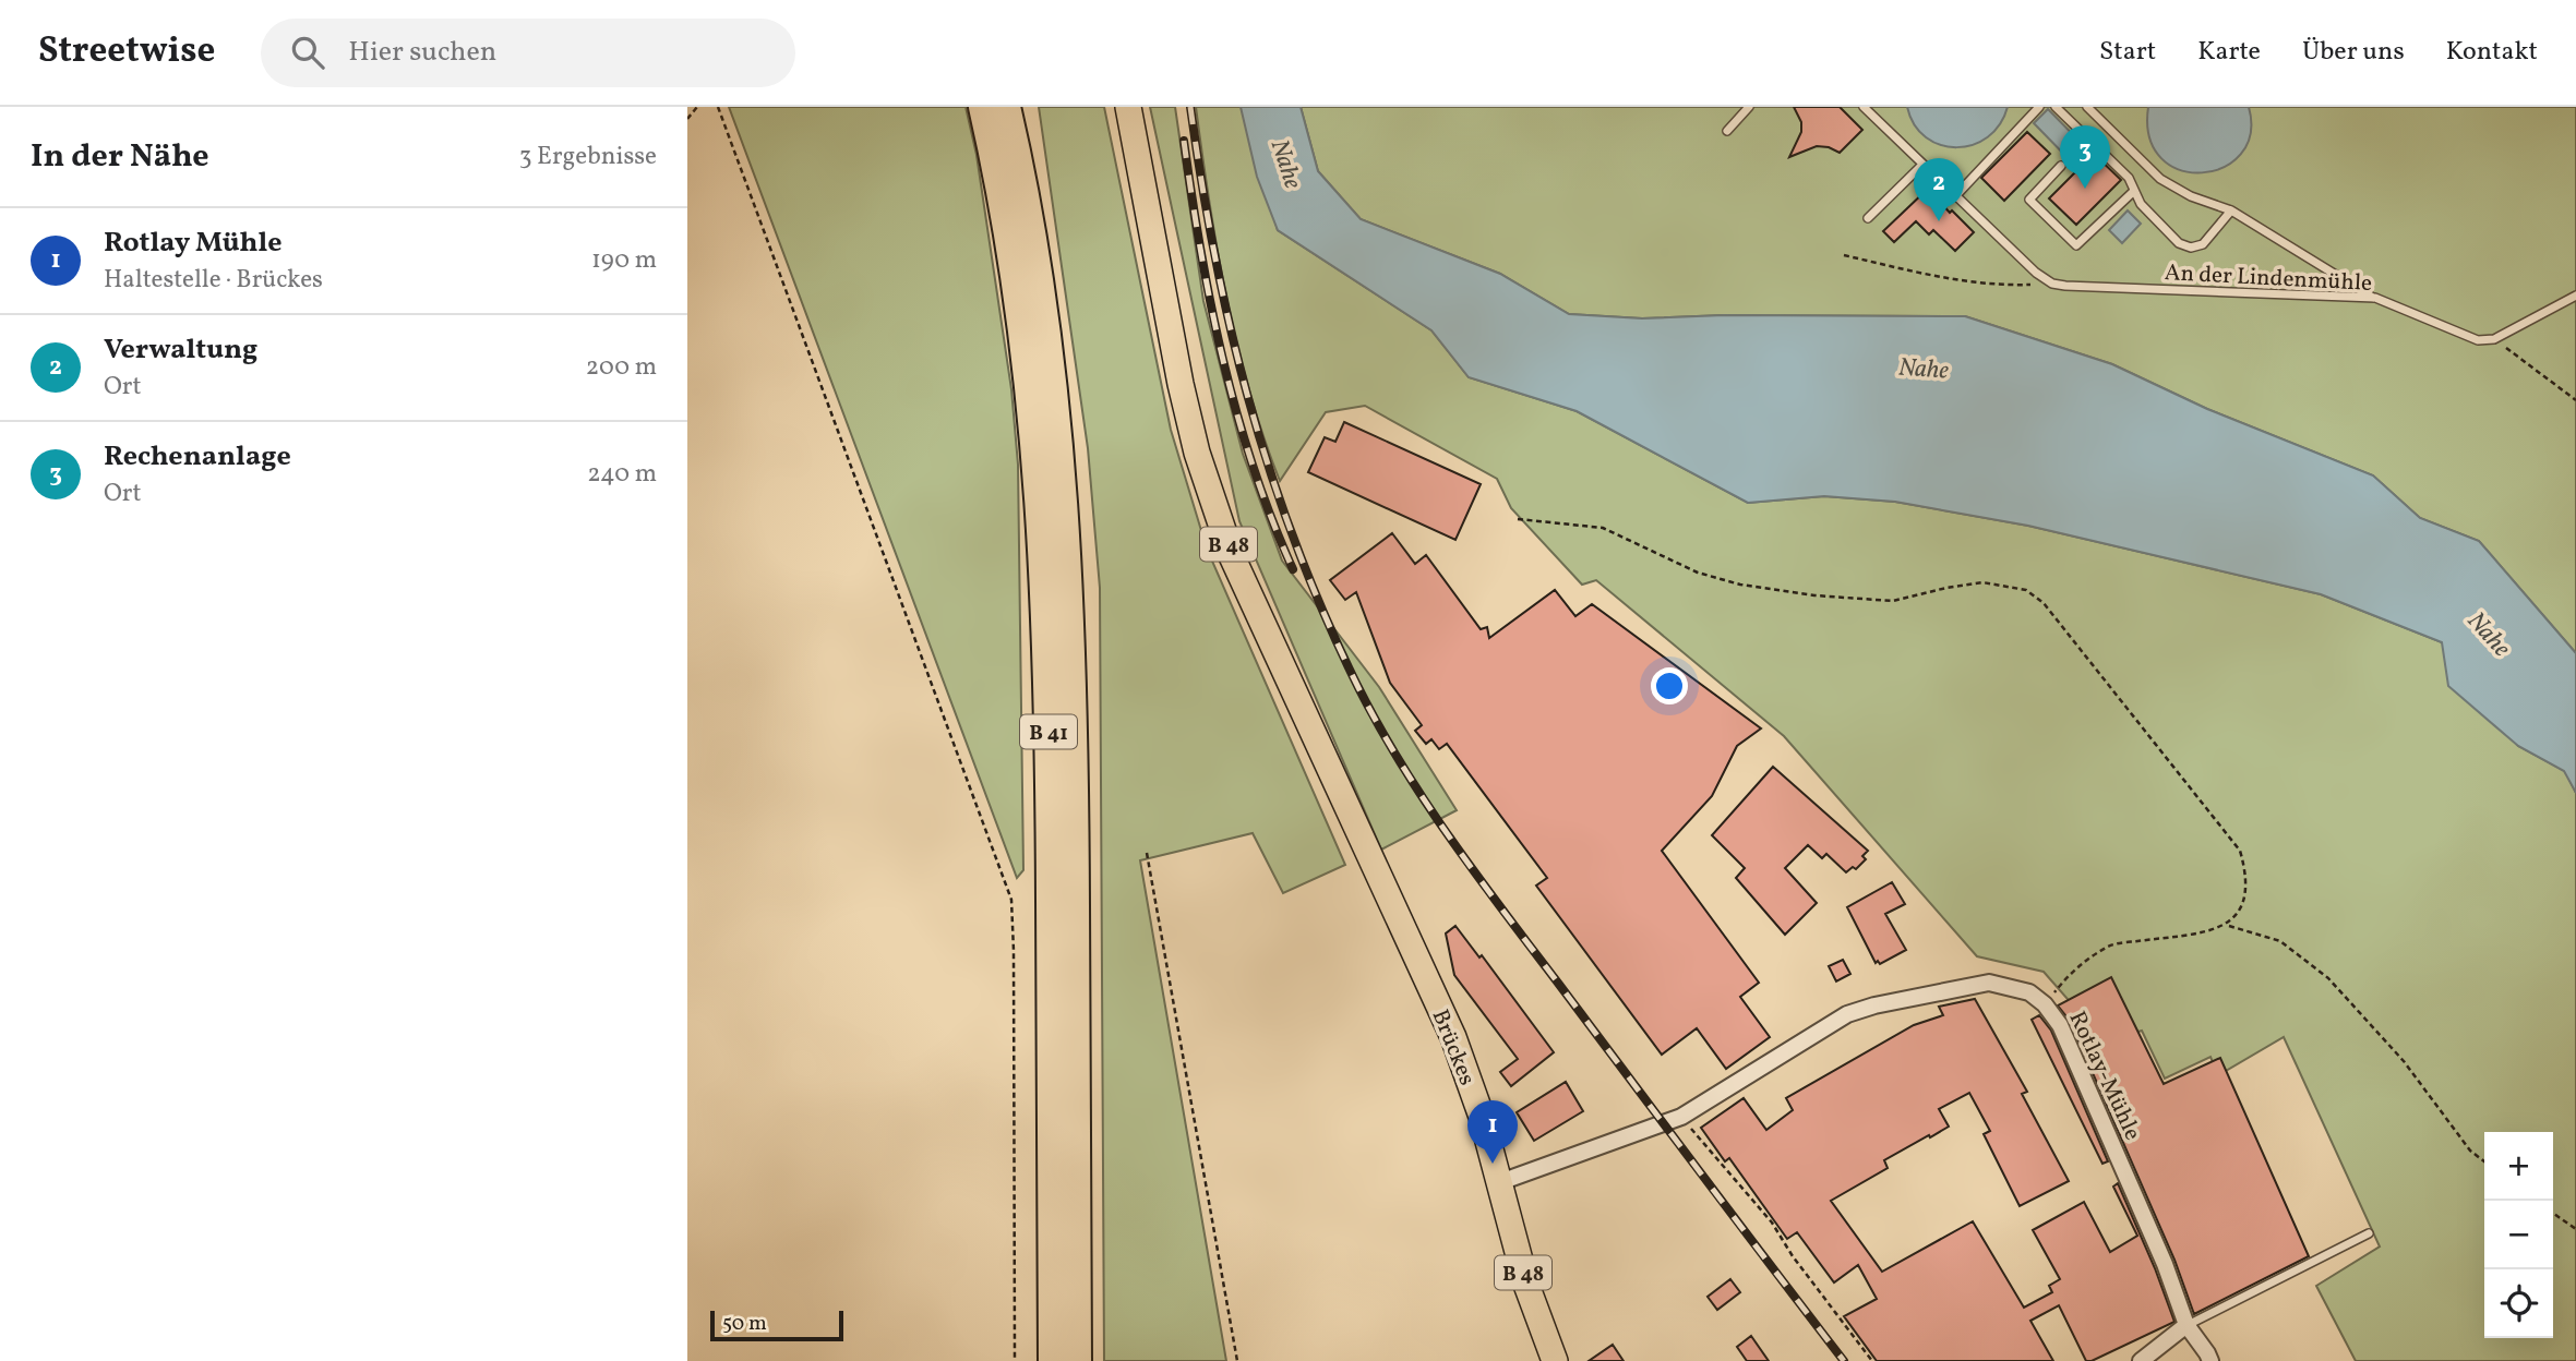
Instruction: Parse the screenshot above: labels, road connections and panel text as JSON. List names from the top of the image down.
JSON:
{
  "streets": {
    "highway": ["B 41"],
    "main road": ["B 48", "Brückes"],
    "street": ["Rotlay-Mühle"],
    "lane": ["An der Lindenmühle"]
  },
  "crossings": [
    ["Brückes", "Rotlay-Mühle"]
  ],
  "water": ["Nahe"],
  "scale_bar": "50 m",
  "page": {
    "header": "Streetwise",
    "search": "Hier suchen",
    "nav": [
      "Start",
      "Karte",
      "Über uns",
      "Kontakt"
    ],
    "heading": ["In der Nähe", "3 Ergebnisse"],
    "pins": ["3", "2", "1"],
    "list": [
      {
        "mark": "1",
        "name": "Rotlay Mühle",
        "note": "Haltestelle · Brückes",
        "value": "190 m"
      },
      {
        "mark": "2",
        "name": "Verwaltung",
        "note": "Ort",
        "value": "200 m"
      },
      {
        "mark": "3",
        "name": "Rechenanlage",
        "note": "Ort",
        "value": "240 m"
      }
    ],
    "map_buttons": ["+", "−"],
    "scale": "50 m"
  }
}
